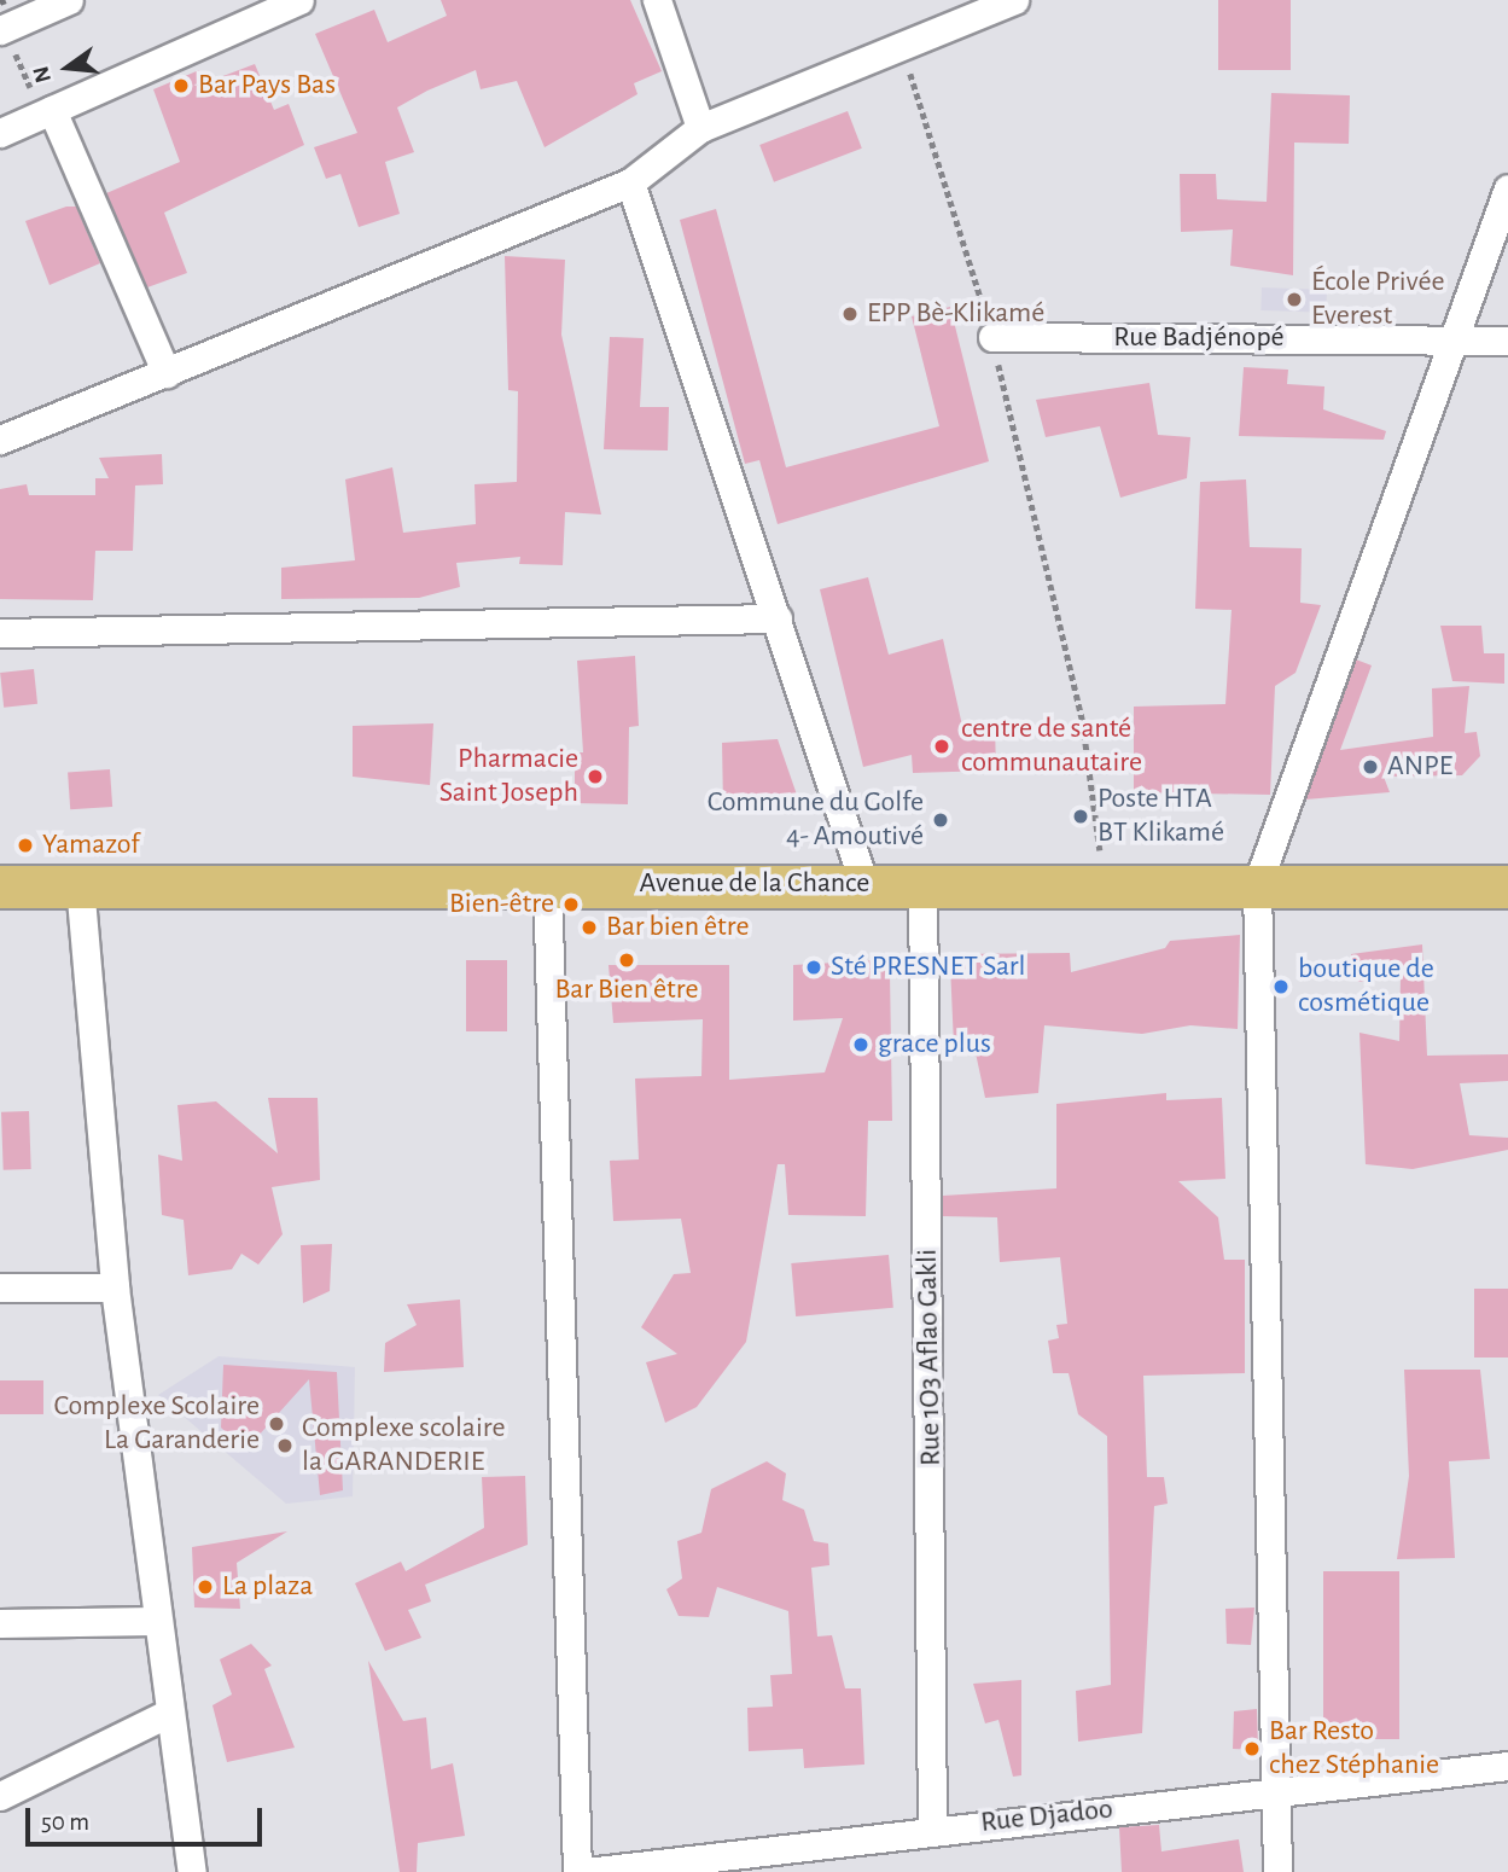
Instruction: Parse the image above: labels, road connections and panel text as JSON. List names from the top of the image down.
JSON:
{
  "streets": {
    "main road": ["Avenue de la Chance"],
    "street": ["Rue Badjénopé", "Rue 1O3 Aflao Gakli", "Rue Djadoo"]
  },
  "crossings": [
    ["Avenue de la Chance", "Rue 1O3 Aflao Gakli"],
    ["Rue 1O3 Aflao Gakli", "Rue Djadoo"]
  ],
  "places": [
    "Bar Pays Bas",
    "École Privée Everest",
    "EPP Bè-Klikamé",
    "centre de santé communautaire",
    "ANPE",
    "Pharmacie Saint Joseph",
    "Poste HTA BT Klikamé",
    "Commune du Golfe 4- Amoutivé",
    "Yamazof",
    "Bien-être",
    "Bar bien être",
    "Bar Bien être",
    "Sté PRESNET Sarl",
    "boutique de cosmétique",
    "grace plus",
    "Complexe Scolaire La Garanderie",
    "Complexe scolaire la GARANDERIE",
    "La plaza",
    "Bar Resto chez Stéphanie"
  ],
  "scale_bar": "50 m",
  "north": "left"
}
